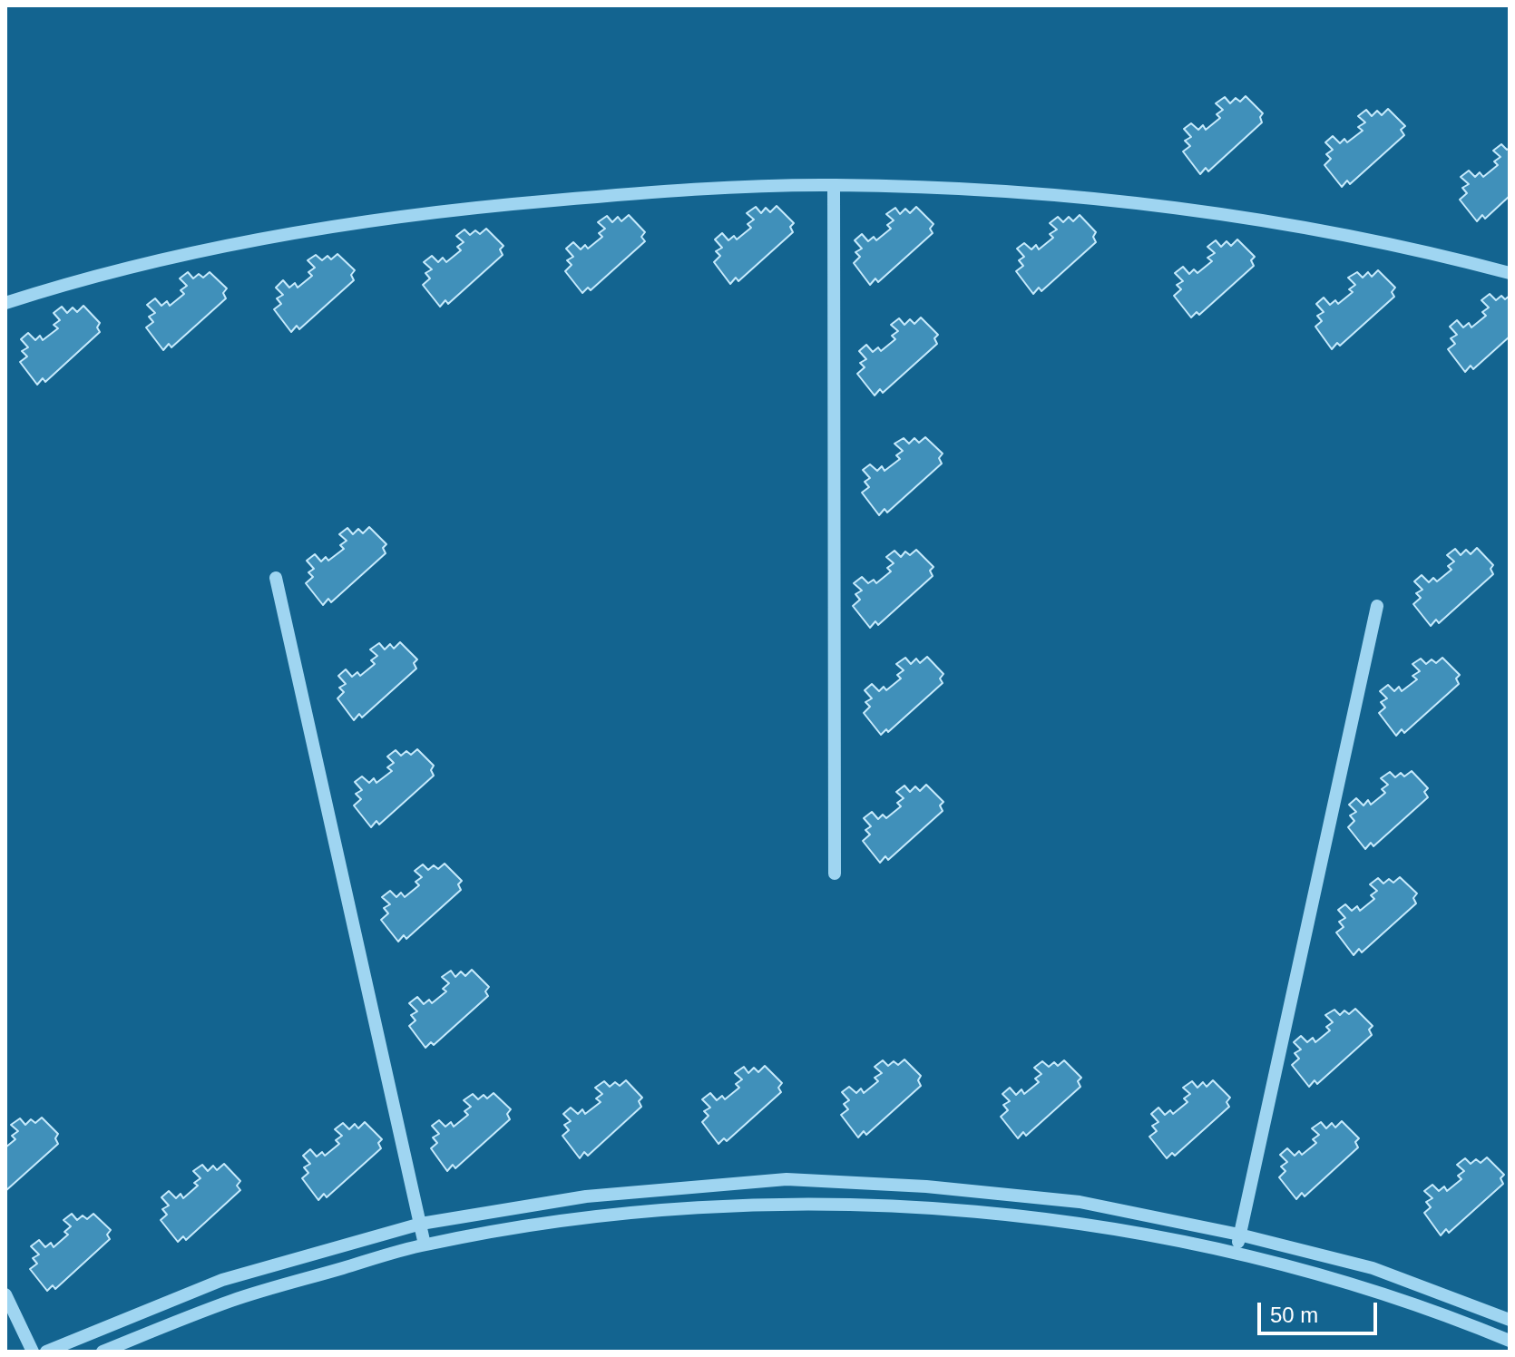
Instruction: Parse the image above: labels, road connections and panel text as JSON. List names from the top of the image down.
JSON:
{
  "scale_bar": "50 m"
}
